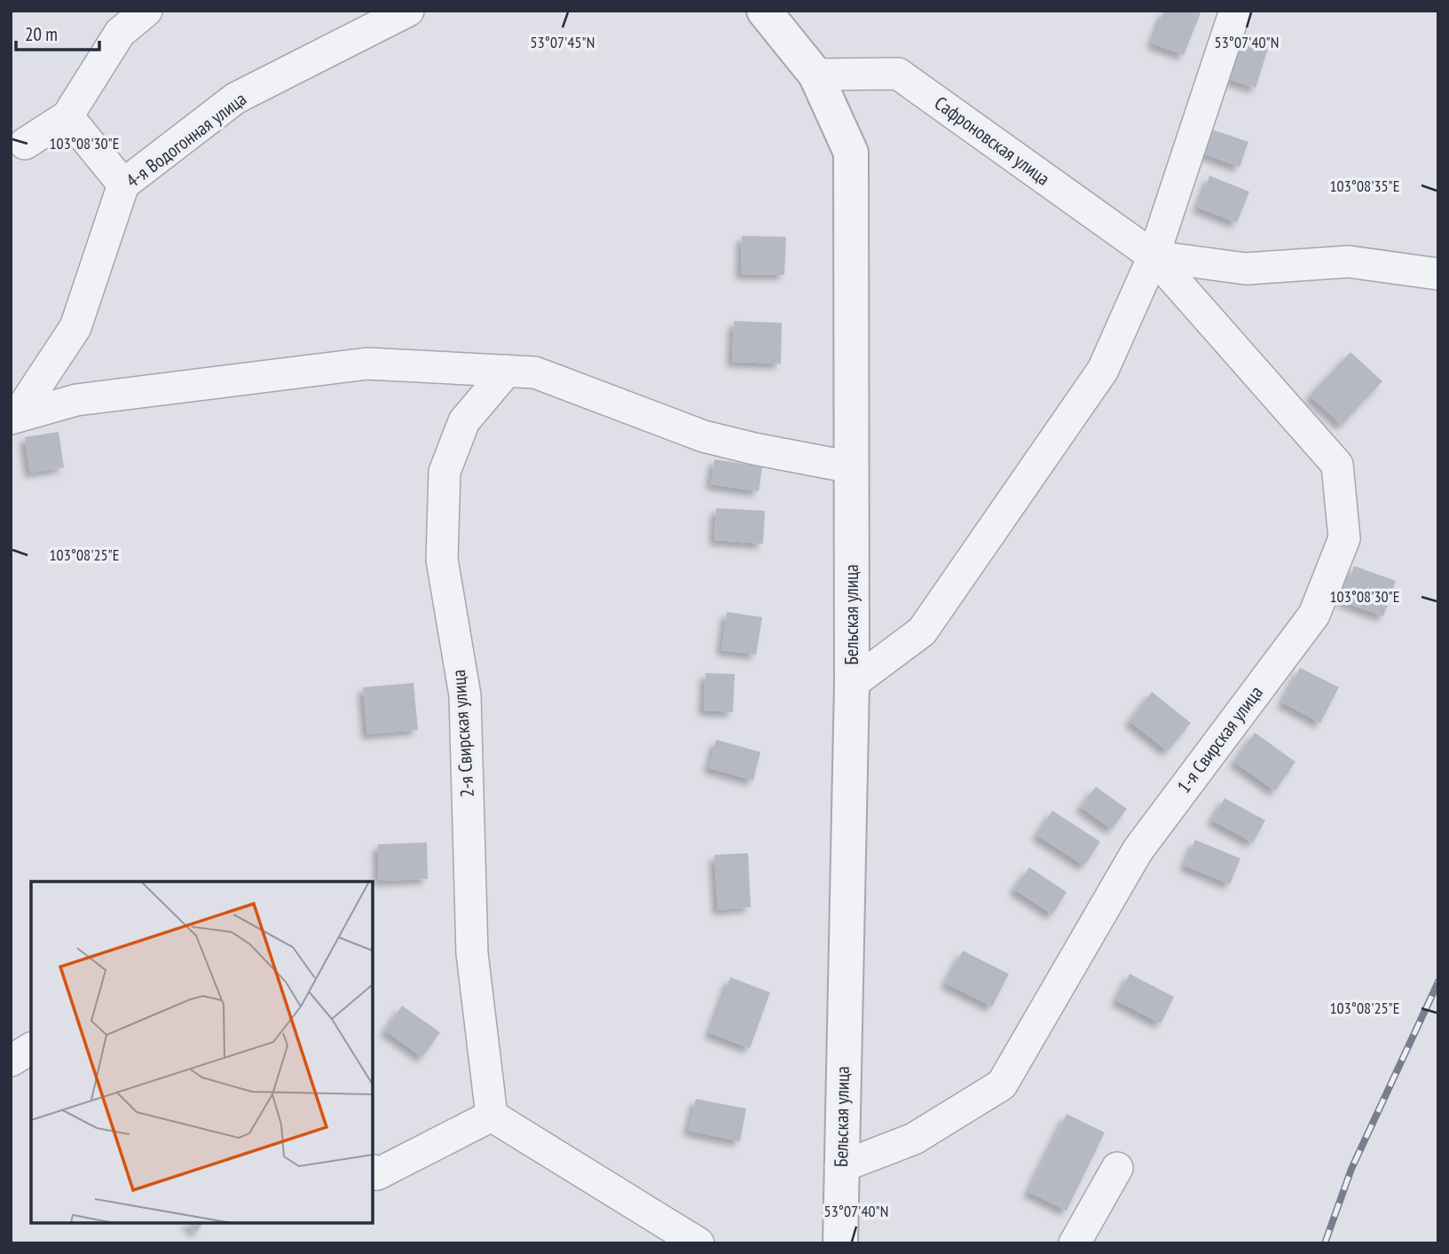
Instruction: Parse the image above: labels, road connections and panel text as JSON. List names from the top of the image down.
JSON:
{
  "streets": {
    "street": [
      "4-я Водогонная улица",
      "Сафроновская улица",
      "Бельская улица",
      "2-я Свирская улица",
      "1-я Свирская улица"
    ]
  },
  "crossings": [
    ["Сафроновская улица", "Бельская улица"],
    ["Сафроновская улица", "1-я Свирская улица"],
    ["Бельская улица", "1-я Свирская улица"]
  ],
  "scale_bar": "20 m",
  "coordinates": [
    "53°07'45\"N",
    "53°07'40\"N",
    "103°08'30\"E",
    "103°08'35\"E",
    "103°08'25\"E"
  ]
}
